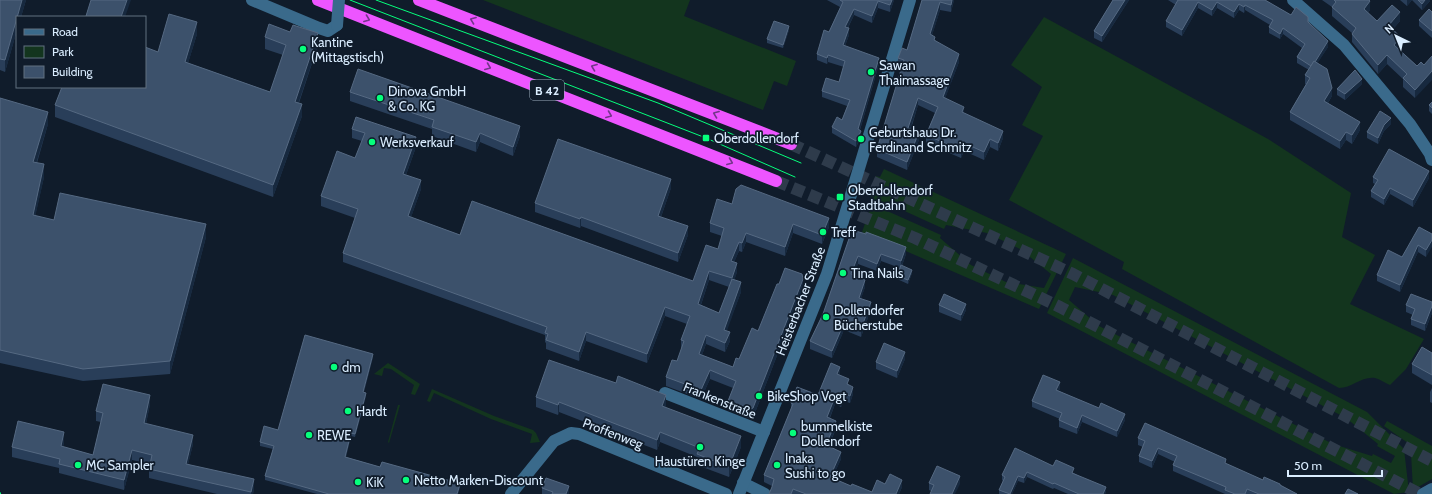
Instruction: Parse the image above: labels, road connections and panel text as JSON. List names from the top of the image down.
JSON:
{
  "streets": {
    "highway": ["B 42"],
    "street": ["Heisterbacher Straße", "Frankenstraße", "Proffenweg"]
  },
  "crossings": [
    ["Heisterbacher Straße", "Frankenstraße"]
  ],
  "places": {
    "other": [
      "Kantine (Mittagstisch)",
      "Sawan Thaimassage",
      "Dinova GmbH & Co. KG",
      "Geburtshaus Dr. Ferdinand Schmitz",
      "Werksverkauf",
      "Treff",
      "Tina Nails",
      "Dollendorfer Bücherstube",
      "dm",
      "BikeShop Vogt",
      "Hardt",
      "bummelkiste Dollendorf",
      "REWE",
      "Haustüren Kinge",
      "MC Sampler",
      "Inaka Sushi to go",
      "Netto Marken-Discount",
      "KiK"
    ],
    "transit": ["Oberdollendorf", "Oberdollendorf Stadtbahn"]
  },
  "legend": ["Road", "Park", "Building"],
  "scale_bar": "50 m",
  "north": "top left"
}
